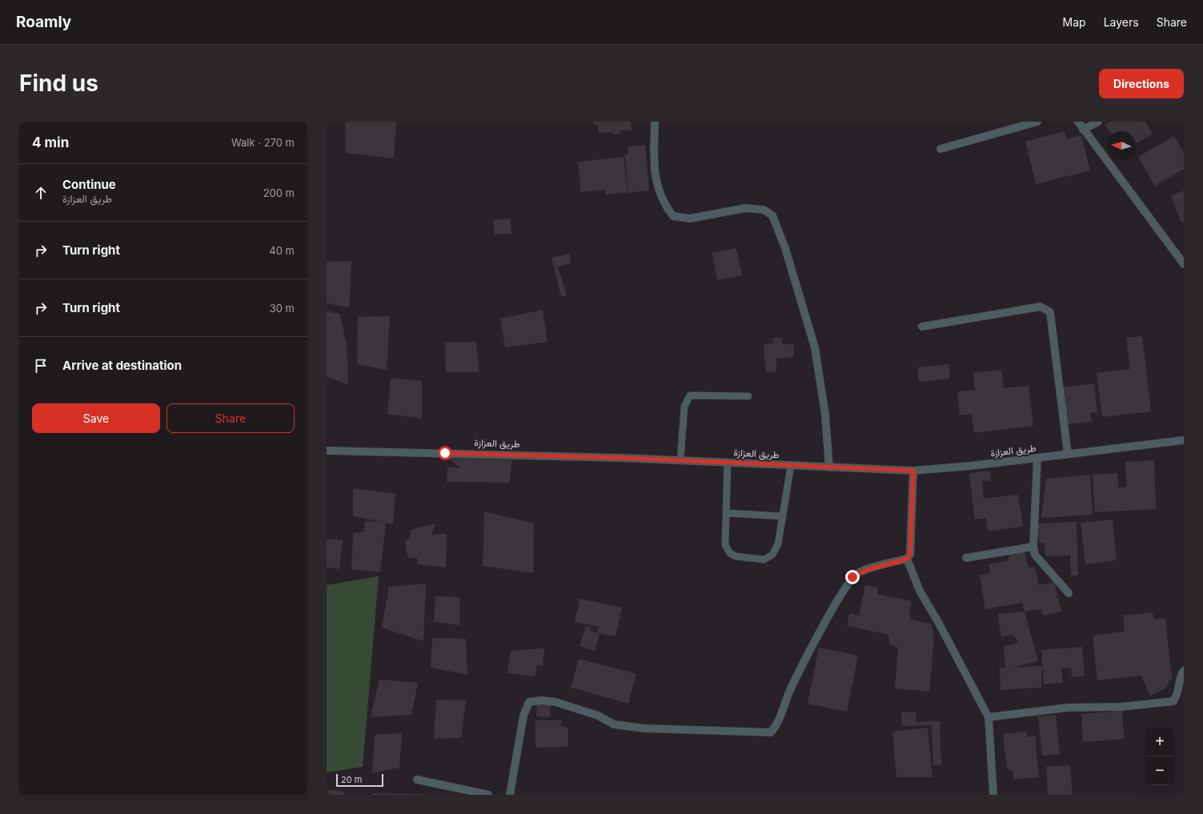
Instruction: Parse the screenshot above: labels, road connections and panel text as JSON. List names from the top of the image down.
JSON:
{
  "streets": {
    "street": ["طريق العزازة"]
  },
  "scale_bar": "20 m",
  "north": "left",
  "page": {
    "header": "Roamly",
    "nav": ["Map", "Layers", "Share"],
    "buttons": [
      "Directions",
      ["Save", "Share"]
    ],
    "title": "Find us",
    "heading": ["4 min", "Walk · 270 m"],
    "list": [
      ["Continue", "طريق العزازة", "200 m"],
      ["Turn right", "40 m"],
      ["Turn right", "30 m"],
      "Arrive at destination"
    ],
    "map_buttons": ["+", "−"],
    "scale": "20 m"
  }
}
